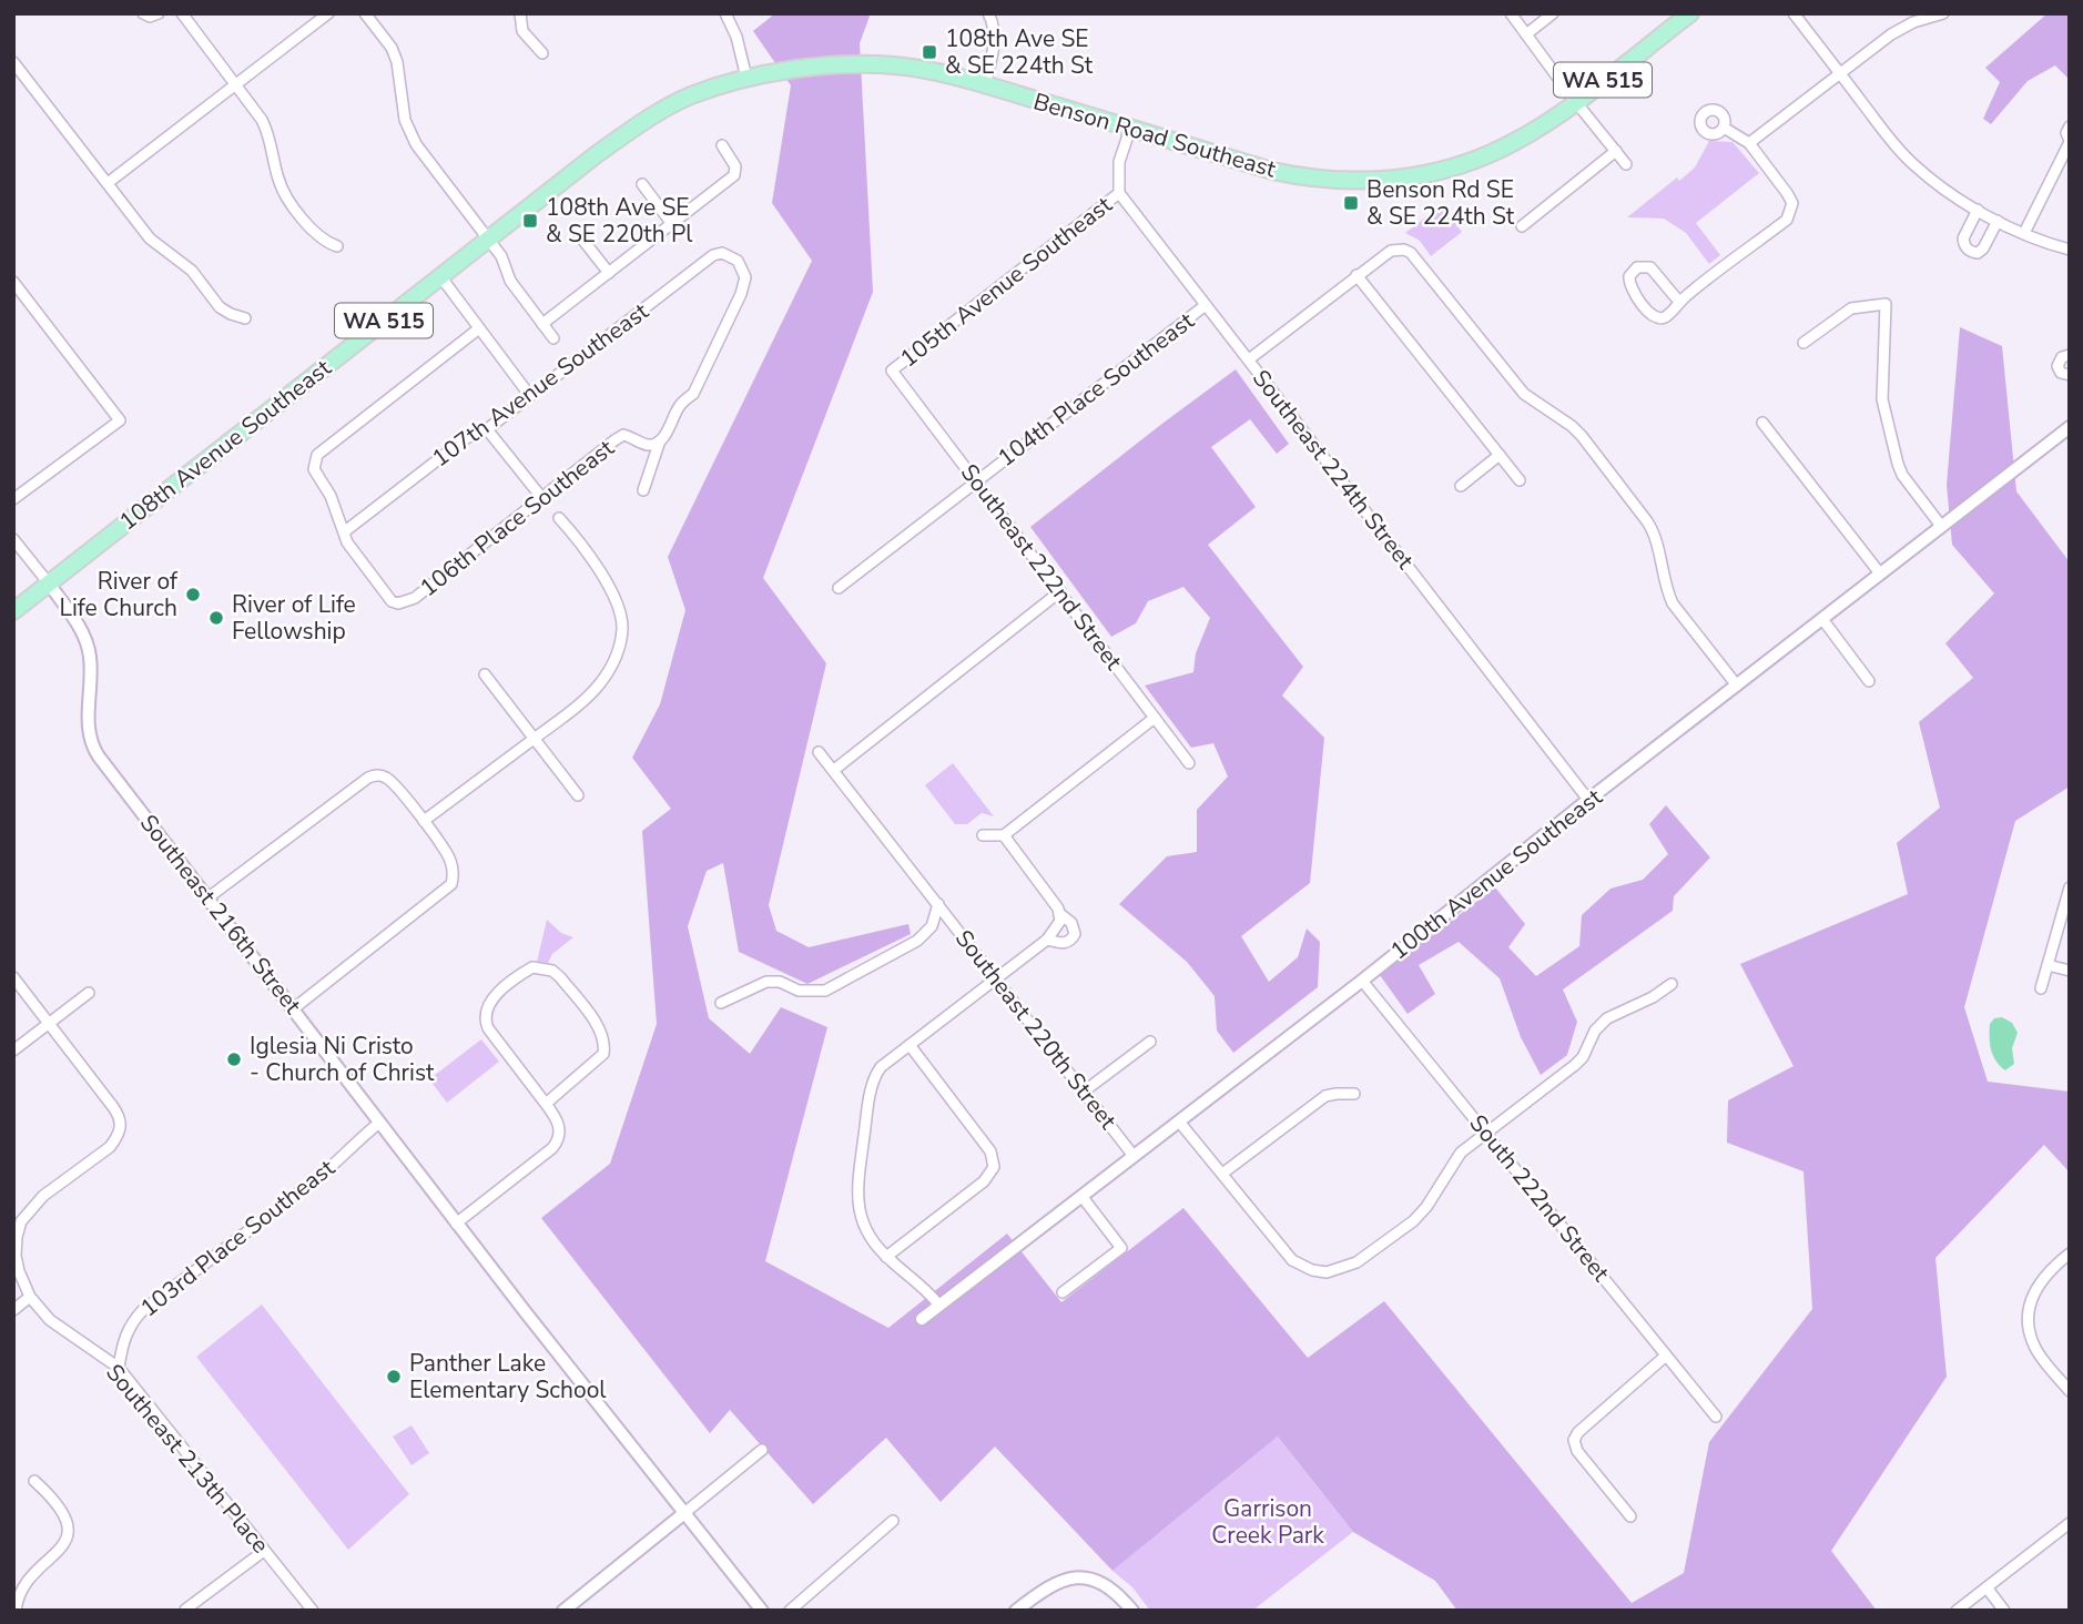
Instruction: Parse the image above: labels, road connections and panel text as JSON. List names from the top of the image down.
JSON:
{
  "streets": {
    "main road": ["WA 515", "Benson Road Southeast", "108th Avenue Southeast"],
    "street": [
      "105th Avenue Southeast",
      "107th Avenue Southeast",
      "104th Place Southeast",
      "Southeast 224th Street",
      "106th Place Southeast",
      "Southeast 222nd Street",
      "100th Avenue Southeast",
      "Southeast 216th Street",
      "Southeast 220th Street",
      "South 222nd Street",
      "103rd Place Southeast",
      "Southeast 213th Place"
    ]
  },
  "crossings": [
    ["WA 515", "Benson Road Southeast"],
    ["Benson Road Southeast", "108th Avenue Southeast"],
    ["105th Avenue Southeast", "Southeast 224th Street"],
    ["105th Avenue Southeast", "Southeast 222nd Street"],
    ["107th Avenue Southeast", "106th Place Southeast"],
    ["104th Place Southeast", "Southeast 224th Street"],
    ["104th Place Southeast", "Southeast 222nd Street"],
    ["108th Avenue Southeast", "Southeast 216th Street"],
    ["Southeast 224th Street", "100th Avenue Southeast"],
    ["100th Avenue Southeast", "Southeast 220th Street"],
    ["100th Avenue Southeast", "South 222nd Street"],
    ["Southeast 216th Street", "103rd Place Southeast"],
    ["103rd Place Southeast", "Southeast 213th Place"]
  ],
  "parks": ["Garrison Creek Park"],
  "places": {
    "transit": ["108th Ave SE & SE 224th St", "Benson Rd SE & SE 224th St", "108th Ave SE & SE 220th Pl"],
    "other": [
      "River of Life Church",
      "River of Life Fellowship",
      "Iglesia Ni Cristo - Church of Christ",
      "Panther Lake Elementary School"
    ]
  }
}
